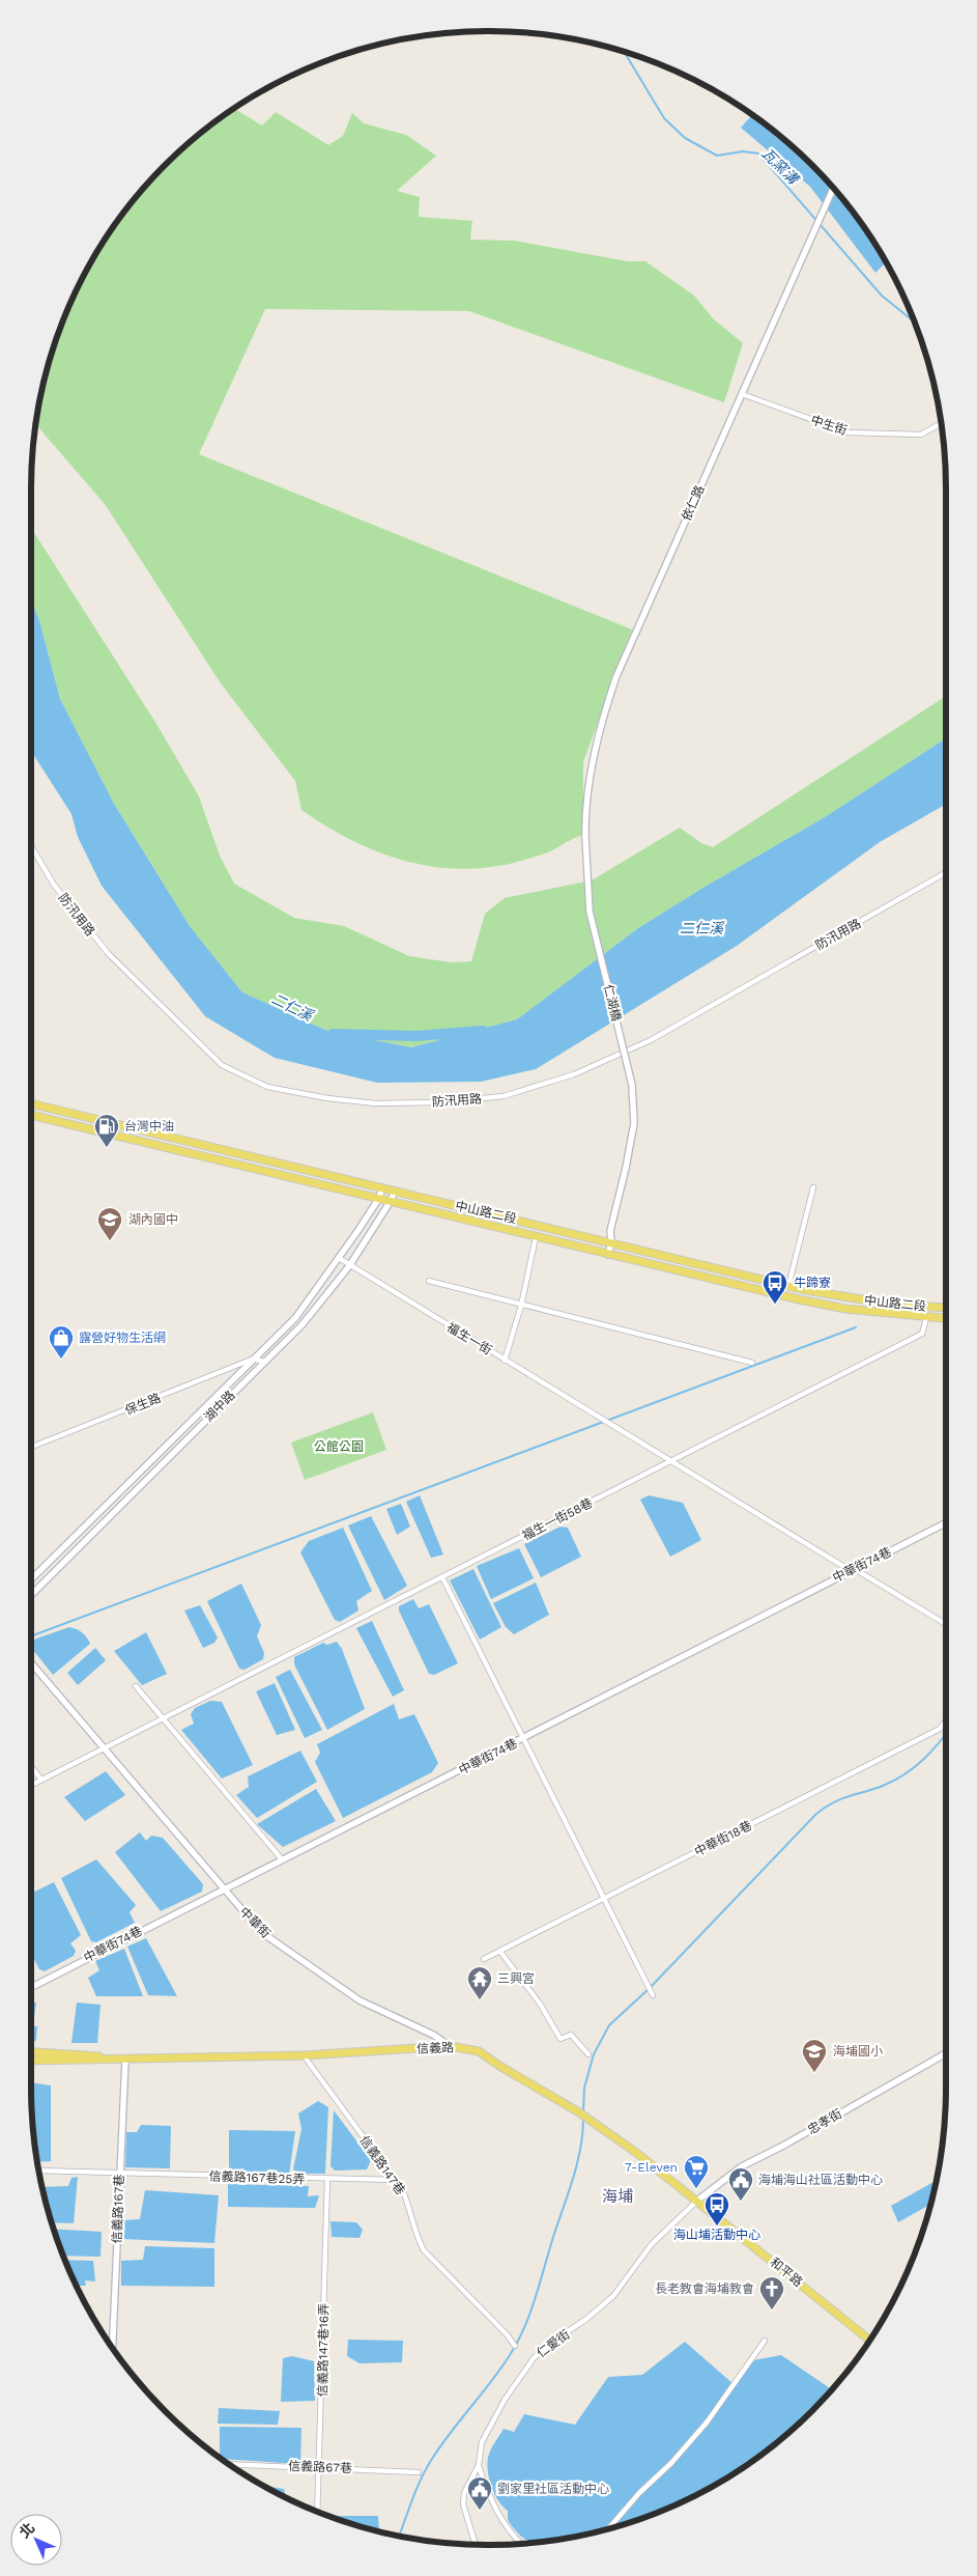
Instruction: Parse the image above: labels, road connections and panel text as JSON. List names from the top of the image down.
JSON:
{
  "streets": {
    "main road": ["中山路二段", "信義路", "和平路"],
    "street": [
      "中生街",
      "依仁路",
      "防汛用路",
      "仁湖橋",
      "福生一街",
      "保生路",
      "湖中路",
      "福生一街58巷",
      "中華街74巷",
      "中華街18巷",
      "中華街",
      "忠孝街",
      "信義路147巷",
      "信義路167巷25弄",
      "信義路167巷",
      "仁愛街",
      "信義路147巷16弄",
      "信義路67巷"
    ]
  },
  "crossings": [
    ["中生街", "依仁路"],
    ["依仁路", "仁湖橋"],
    ["仁湖橋", "中山路二段"],
    ["中山路二段", "湖中路"],
    ["中山路二段", "福生一街58巷"],
    ["福生一街", "湖中路"],
    ["福生一街", "福生一街58巷"],
    ["保生路", "湖中路"],
    ["中華街74巷", "中華街"],
    ["中華街", "信義路"],
    ["信義路", "忠孝街"],
    ["信義路", "信義路147巷"],
    ["信義路", "信義路167巷"],
    ["信義路", "和平路"],
    ["信義路", "仁愛街"],
    ["忠孝街", "和平路"],
    ["忠孝街", "仁愛街"],
    ["信義路147巷", "信義路167巷25弄"],
    ["信義路167巷25弄", "信義路167巷"],
    ["信義路167巷25弄", "信義路147巷16弄"],
    ["和平路", "仁愛街"],
    ["信義路147巷16弄", "信義路67巷"]
  ],
  "districts": ["海埔"],
  "water": ["瓦窯溝", "二仁溪"],
  "parks": ["公館公園"],
  "places": {
    "fuel station": ["台灣中油"],
    "school or university": ["湖內國中", "海埔國小"],
    "bus stop": ["牛蹄寮", "海山埔活動中心"],
    "shop": ["露營好物生活網"],
    "temple": ["三興宮"],
    "supermarket": ["7-Eleven"],
    "public building": ["海埔海山社區活動中心", "劉家里社區活動中心"],
    "church": ["長老教會海埔教會"]
  },
  "north": "top left"
}
